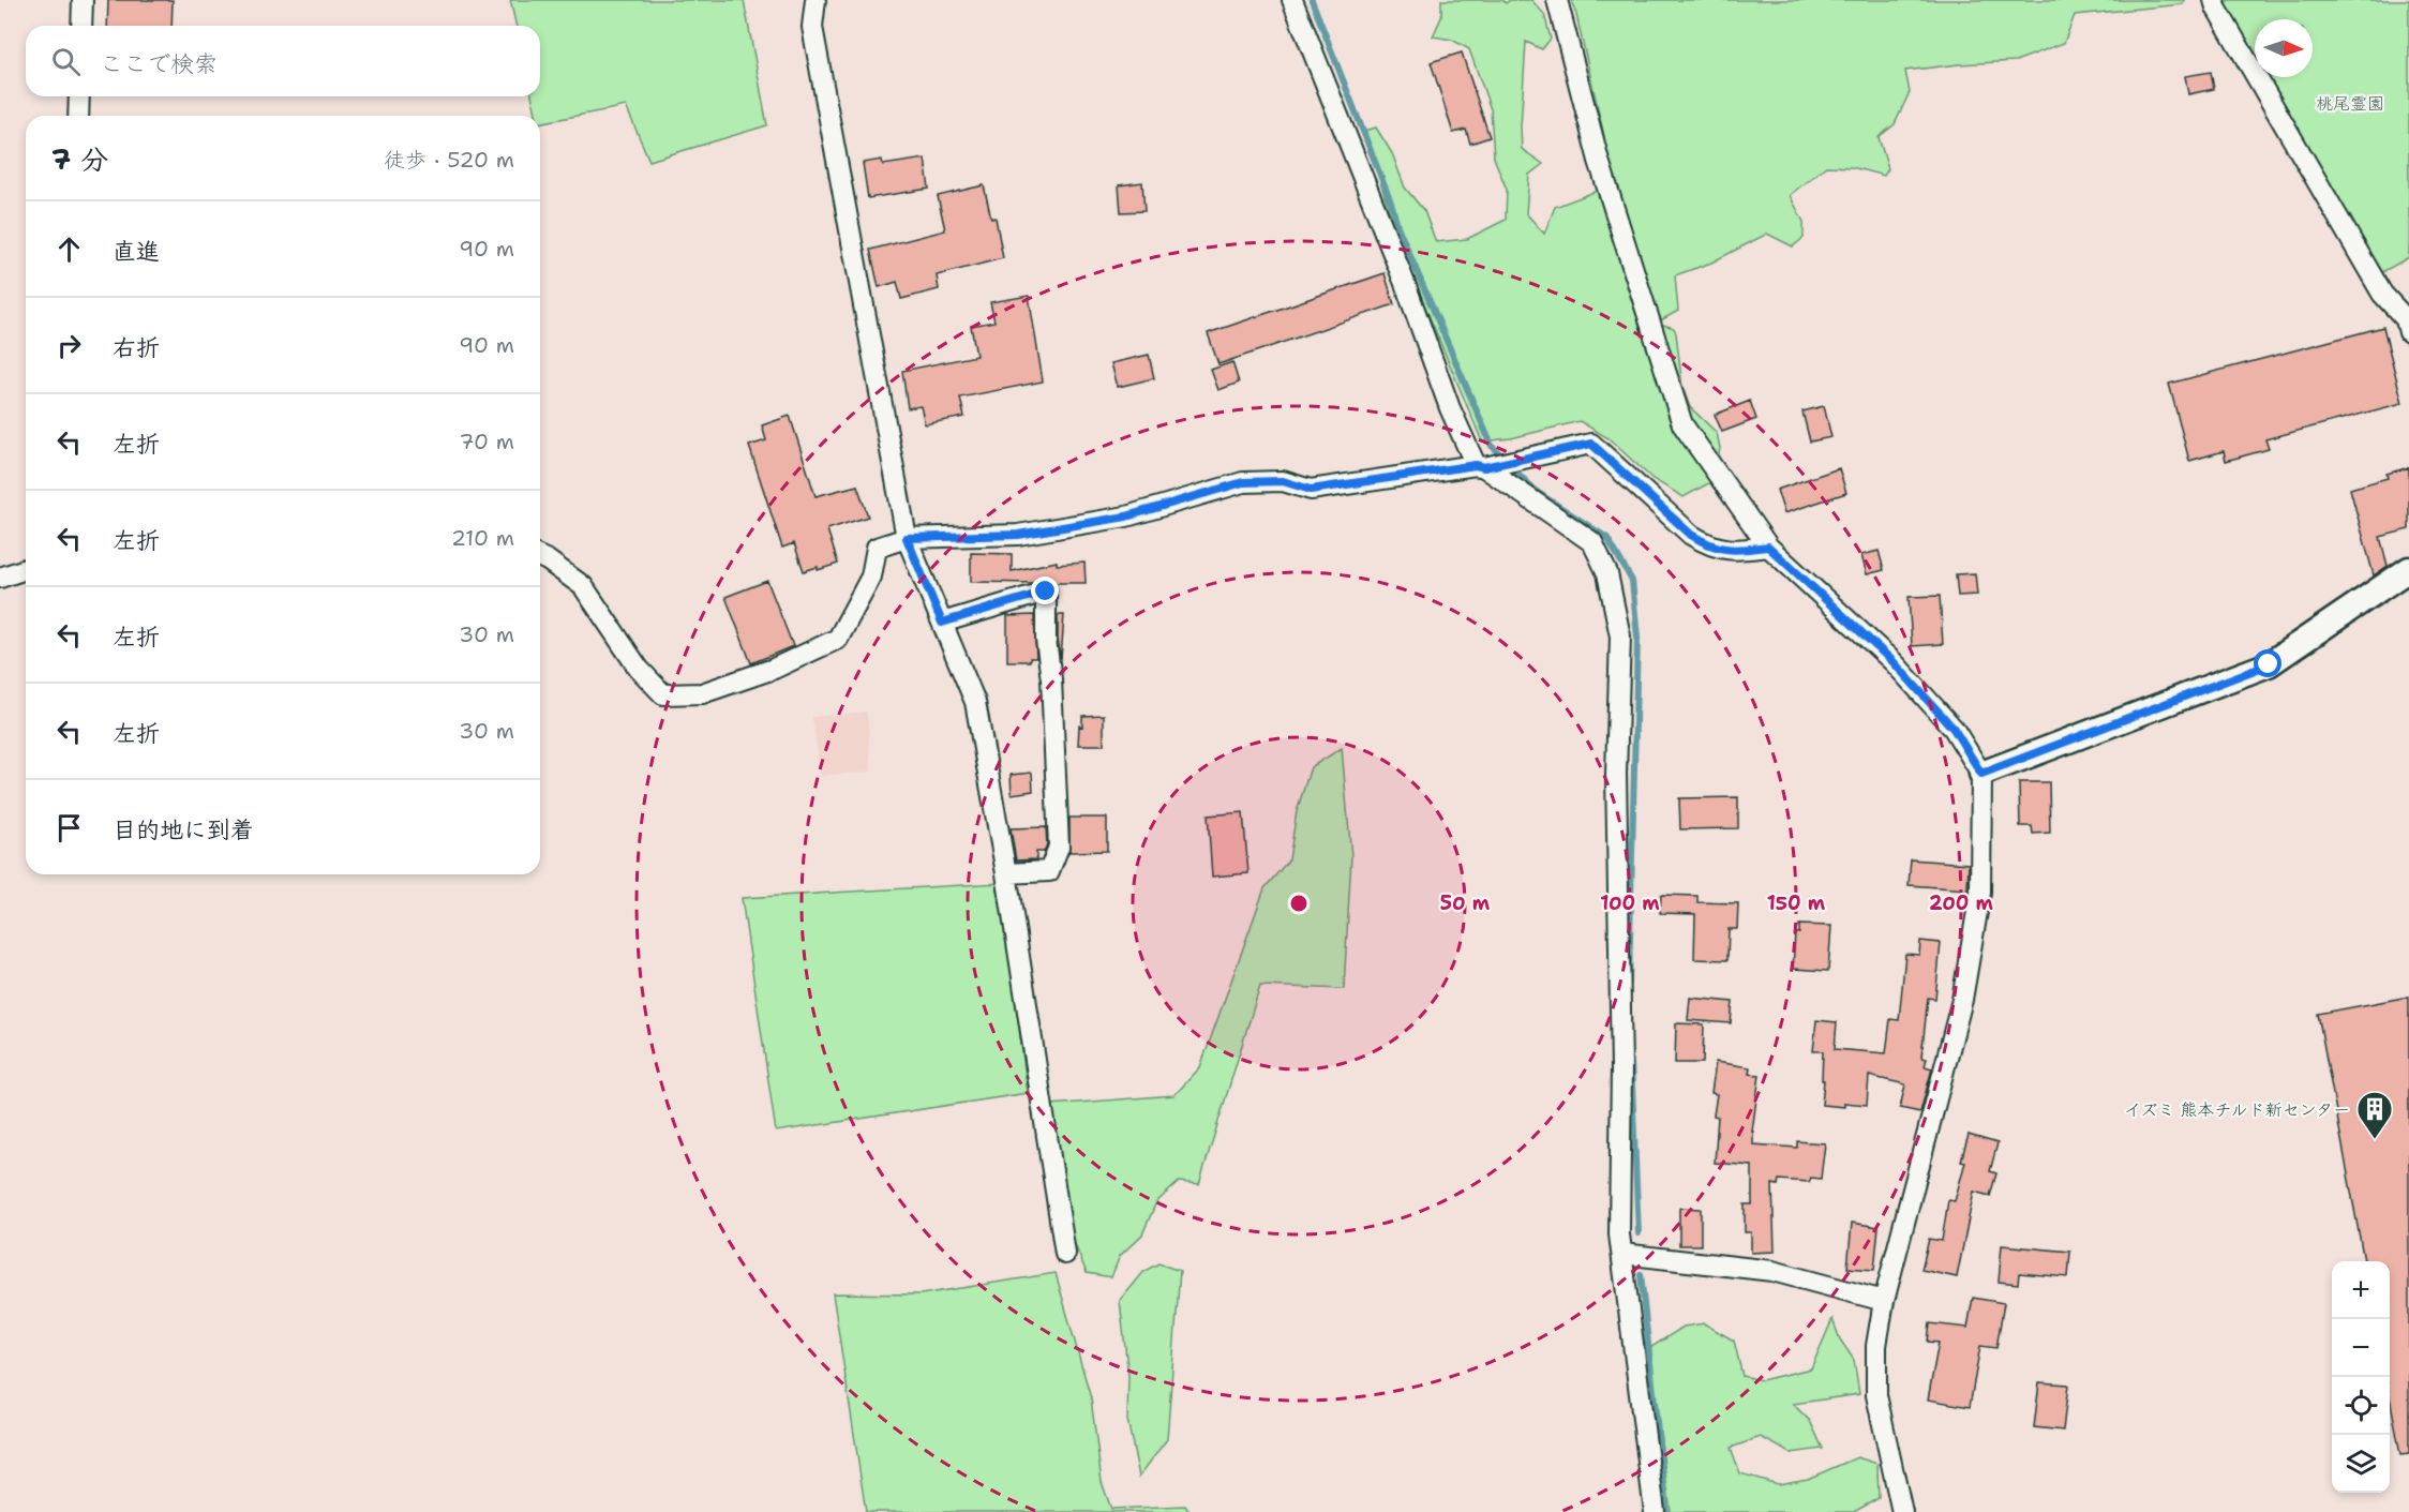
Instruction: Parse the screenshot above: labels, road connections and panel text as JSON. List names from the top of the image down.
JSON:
{
  "parks": ["桃尾霊園"],
  "places": {
    "building": ["イズミ 熊本チルド新センター"]
  },
  "north": "right",
  "page": {
    "search": "ここで検索",
    "heading": ["7 分", "徒歩 · 520 m"],
    "list": [
      ["直進", "90 m"],
      ["右折", "90 m"],
      ["左折", "70 m"],
      ["左折", "210 m"],
      ["左折", "30 m"],
      ["左折", "30 m"],
      "目的地に到着"
    ],
    "map_buttons": ["+", "−"]
  },
  "rings": [
    "50 m",
    "100 m",
    "150 m",
    "200 m"
  ]
}
